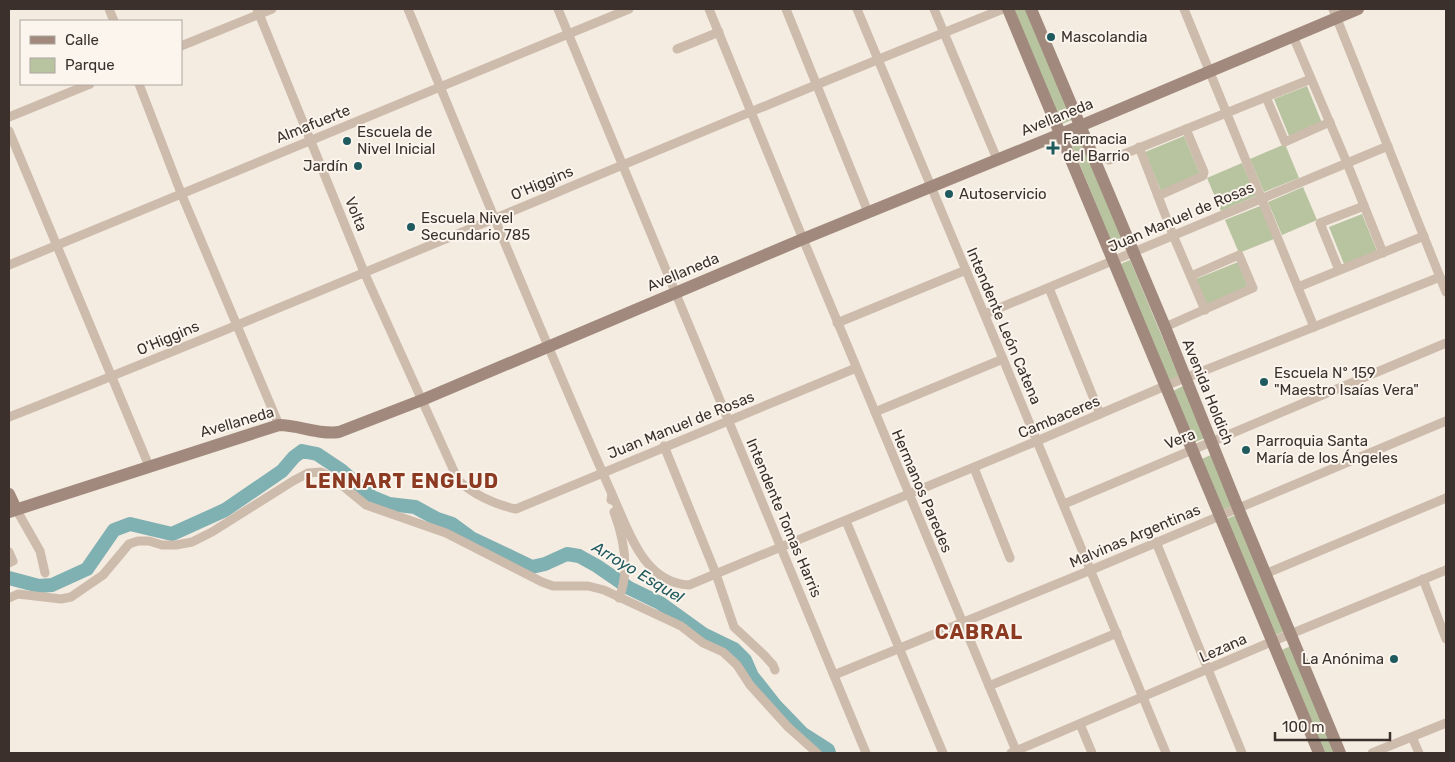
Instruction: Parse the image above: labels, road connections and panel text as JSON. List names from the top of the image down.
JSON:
{
  "streets": {
    "street": [
      "Avellaneda",
      "Almafuerte",
      "O'Higgins",
      "Volta",
      "Juan Manuel de Rosas",
      "Intendente León Catena",
      "Avenida Holdich",
      "Cambaceres",
      "Vera",
      "Hermanos Paredes",
      "Intendente Tomas Harris",
      "Malvinas Argentinas",
      "Lezana"
    ]
  },
  "crossings": [
    ["Avellaneda", "Volta"],
    ["Avellaneda", "Intendente León Catena"],
    ["Avellaneda", "Avenida Holdich"],
    ["Avellaneda", "Hermanos Paredes"],
    ["Avellaneda", "Intendente Tomas Harris"],
    ["Almafuerte", "Volta"],
    ["Almafuerte", "Intendente Tomas Harris"],
    ["O'Higgins", "Volta"],
    ["O'Higgins", "Intendente León Catena"],
    ["O'Higgins", "Hermanos Paredes"],
    ["O'Higgins", "Intendente Tomas Harris"],
    ["Volta", "Juan Manuel de Rosas"],
    ["Juan Manuel de Rosas", "Intendente León Catena"],
    ["Juan Manuel de Rosas", "Avenida Holdich"],
    ["Juan Manuel de Rosas", "Hermanos Paredes"],
    ["Juan Manuel de Rosas", "Intendente Tomas Harris"],
    ["Intendente León Catena", "Cambaceres"],
    ["Intendente León Catena", "Vera"],
    ["Intendente León Catena", "Malvinas Argentinas"],
    ["Intendente León Catena", "Lezana"],
    ["Avenida Holdich", "Cambaceres"],
    ["Avenida Holdich", "Vera"],
    ["Avenida Holdich", "Malvinas Argentinas"],
    ["Avenida Holdich", "Lezana"],
    ["Cambaceres", "Hermanos Paredes"],
    ["Cambaceres", "Intendente Tomas Harris"],
    ["Hermanos Paredes", "Malvinas Argentinas"],
    ["Hermanos Paredes", "Lezana"],
    ["Intendente Tomas Harris", "Malvinas Argentinas"]
  ],
  "districts": ["LENNART ENGLUD", "CABRAL"],
  "water": ["Arroyo Esquel"],
  "places": {
    "other": [
      "Mascolandia",
      "Escuela de Nivel Inicial",
      "Jardín",
      "Autoservicio",
      "Escuela Nivel Secundario 785",
      "Escuela Nº 159 \"Maestro Isaías Vera\"",
      "Parroquia Santa María de los Ángeles",
      "La Anónima"
    ],
    "health": ["Farmacia del Barrio"]
  },
  "legend": ["Calle", "Parque"],
  "scale_bar": "100 m"
}
